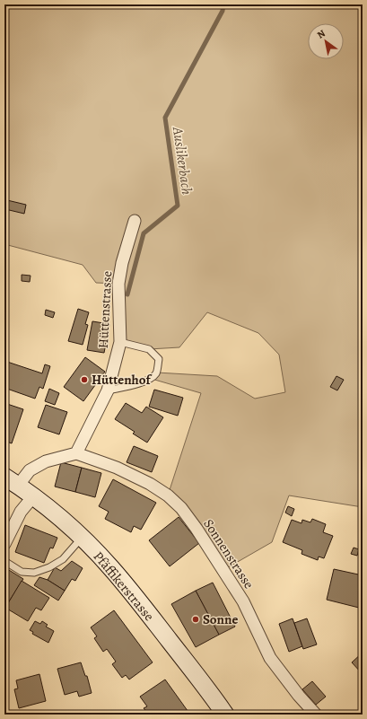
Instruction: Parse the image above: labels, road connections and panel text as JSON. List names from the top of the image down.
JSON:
{
  "streets": {
    "main road": ["Pfäffikerstrasse"],
    "street": ["Hüttenstrasse", "Sonnenstrasse"]
  },
  "crossings": [
    ["Hüttenstrasse", "Sonnenstrasse"]
  ],
  "water": ["Auslikerbach"],
  "places": ["Hüttenhof", "Sonne"],
  "north": "top left"
}
